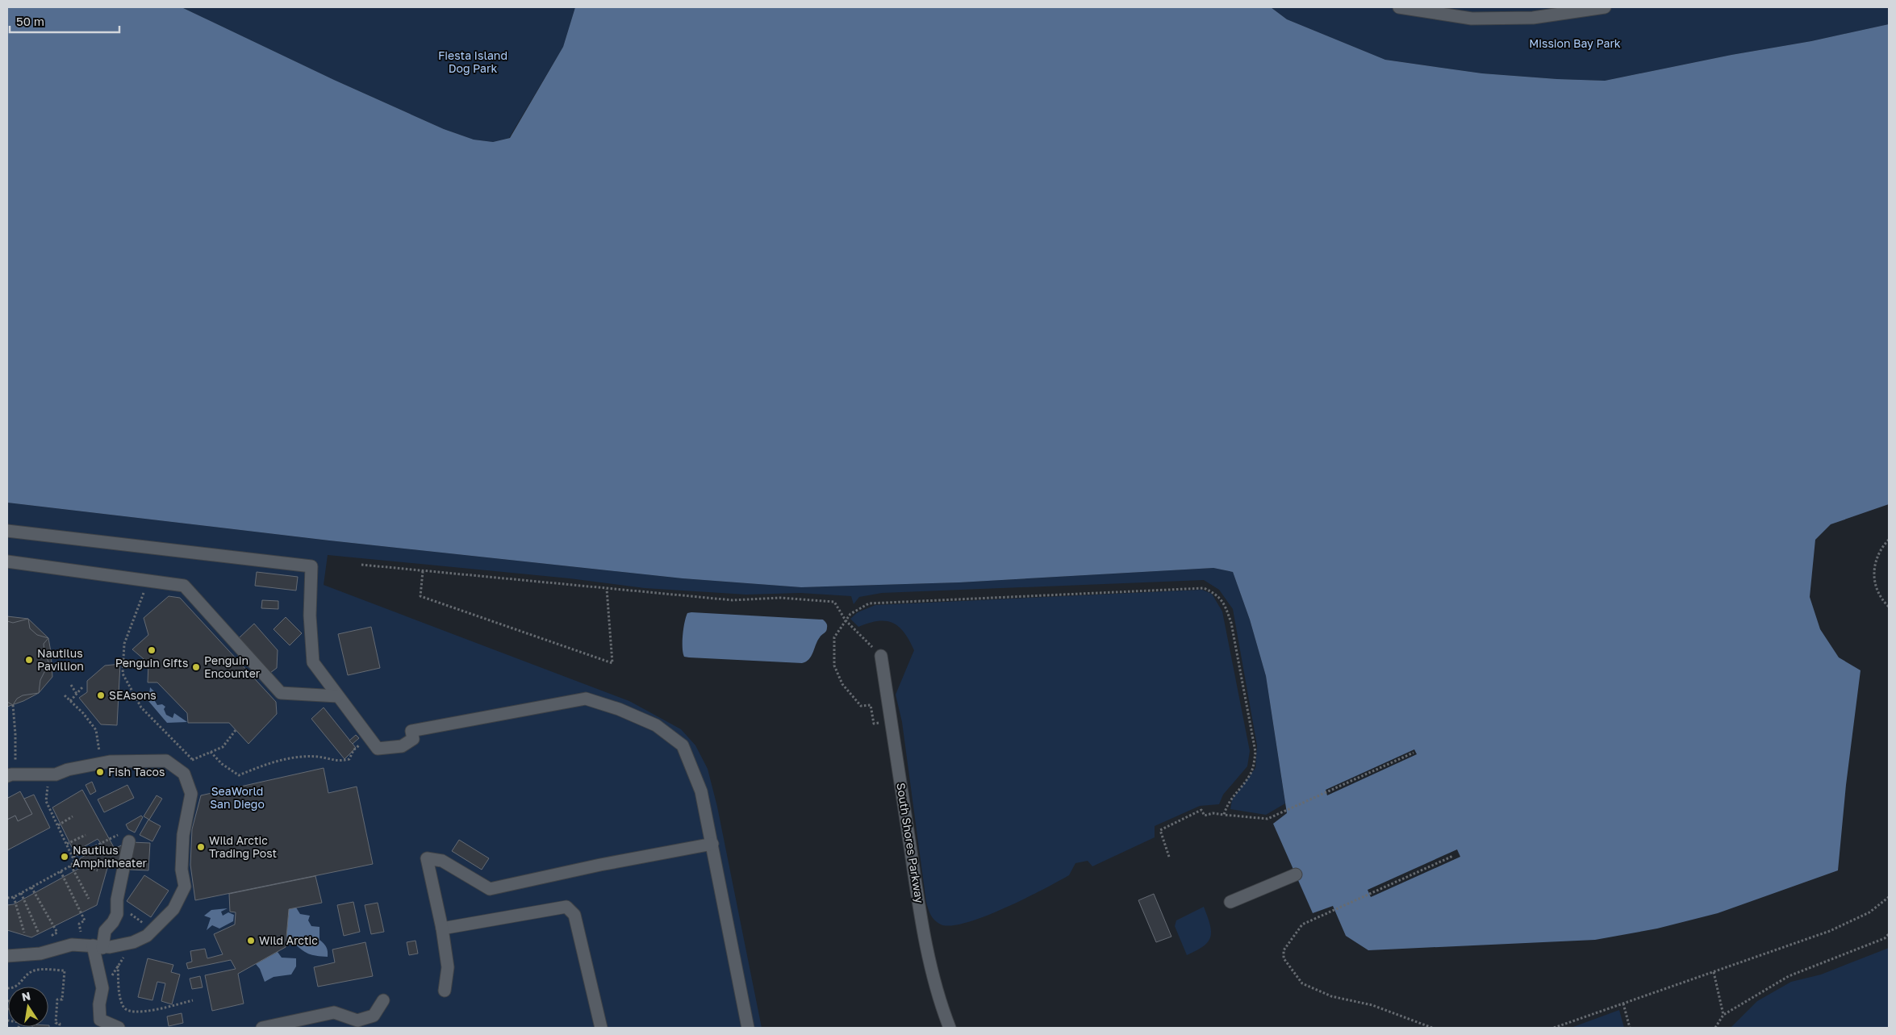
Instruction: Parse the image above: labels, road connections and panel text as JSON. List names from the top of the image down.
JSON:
{
  "streets": {
    "street": ["South Shores Parkway"]
  },
  "parks": ["Mission Bay Park", "Fiesta Island Dog Park", "SeaWorld San Diego"],
  "places": [
    "Penguin Gifts",
    "Nautilus Pavillion",
    "Penguin Encounter",
    "SEAsons",
    "Fish Tacos",
    "Wild Arctic Trading Post",
    "Nautilus Amphitheater",
    "Wild Arctic"
  ],
  "scale_bar": "50 m",
  "north": "top"
}
